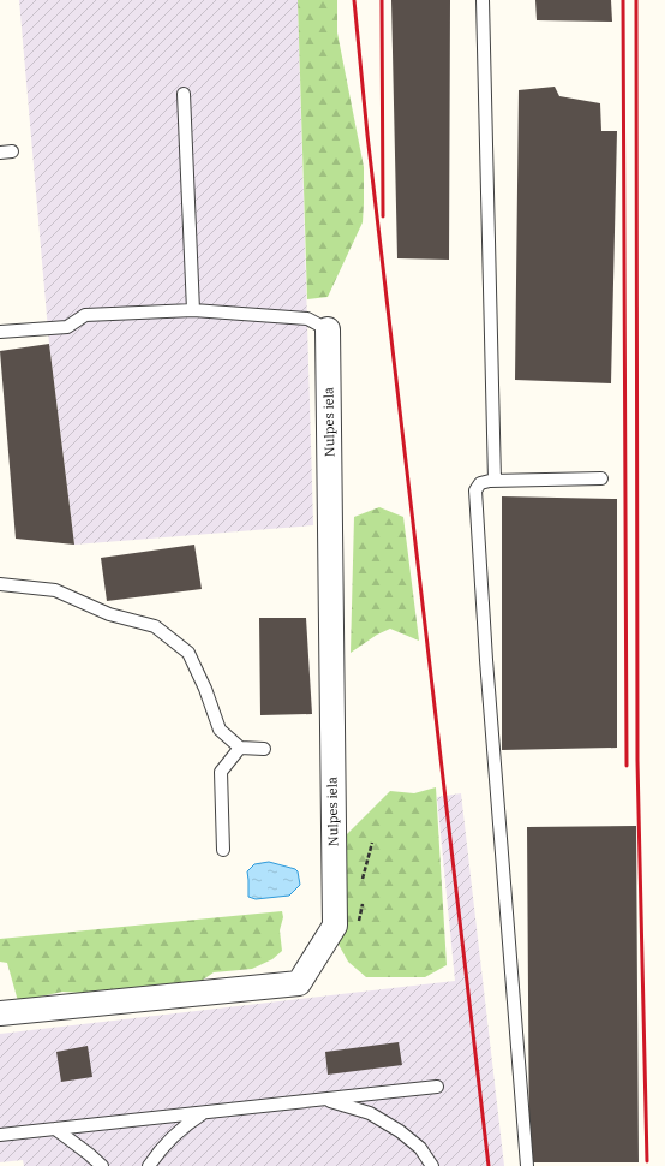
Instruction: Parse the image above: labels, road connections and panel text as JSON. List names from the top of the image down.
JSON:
{
  "streets": {
    "street": ["Nulpes iela"]
  }
}
